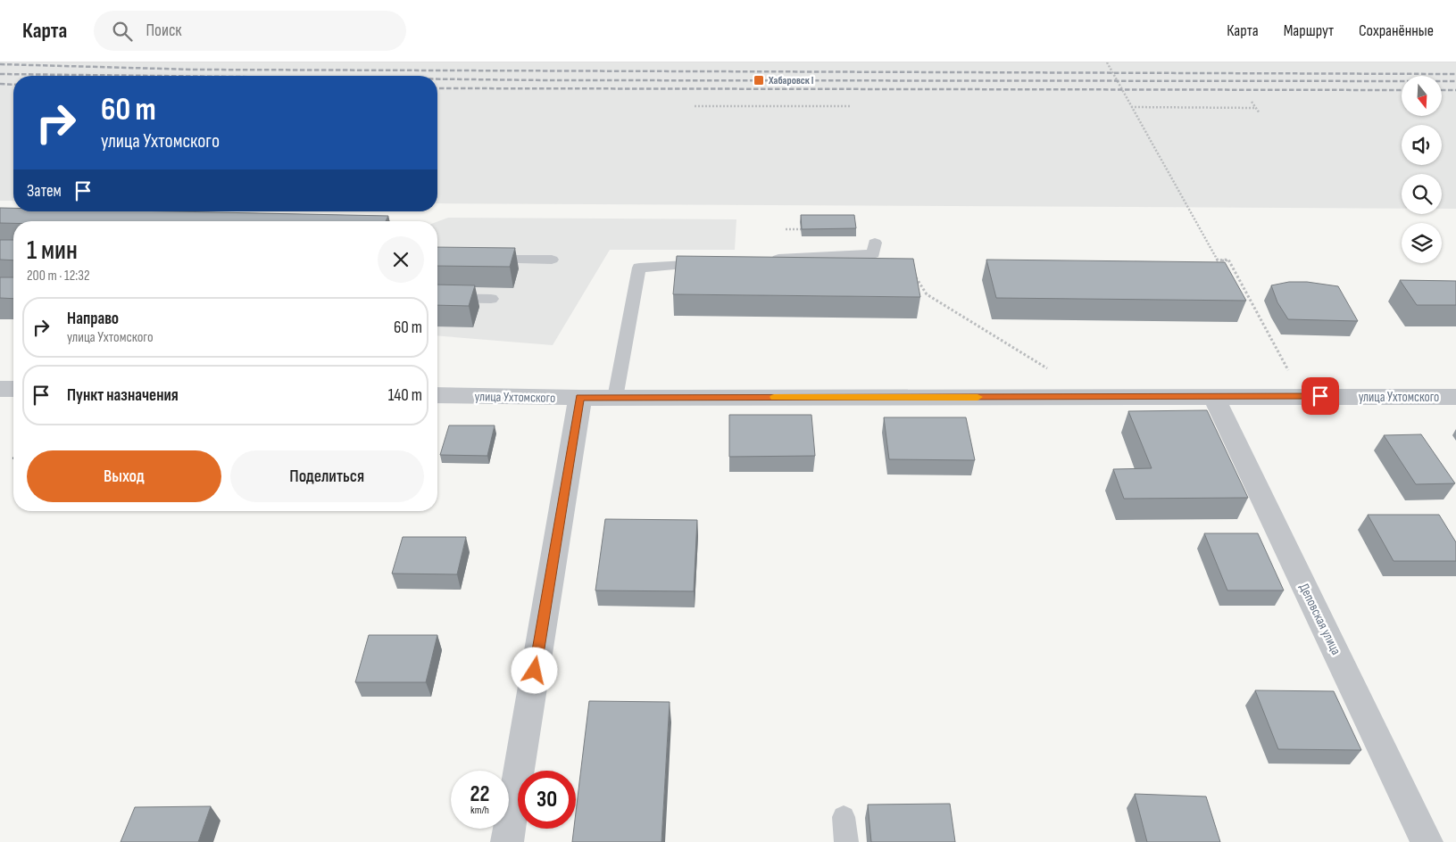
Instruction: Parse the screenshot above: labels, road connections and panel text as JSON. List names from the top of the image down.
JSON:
{
  "streets": {
    "street": ["улица Ухтомского", "Деповская улица"]
  },
  "crossings": [
    ["улица Ухтомского", "Деповская улица"]
  ],
  "places": {
    "transit": ["Хабаровск I"]
  },
  "north": "bottom",
  "page": {
    "header": "Карта",
    "search": "Поиск",
    "nav": ["Карта", "Маршрут", "Сохранённые"],
    "turn": ["60 m", "улица Ухтомского"],
    "then": "Затем",
    "heading": ["1 мин", "200 m · 12:32"],
    "list": [
      {
        "name": "Направо",
        "note": "улица Ухтомского",
        "value": "60 m"
      },
      {
        "name": "Пункт назначения",
        "value": "140 m"
      }
    ],
    "buttons": ["Выход", "Поделиться"],
    "speed": "22 km/h",
    "limit": "30"
  }
}
